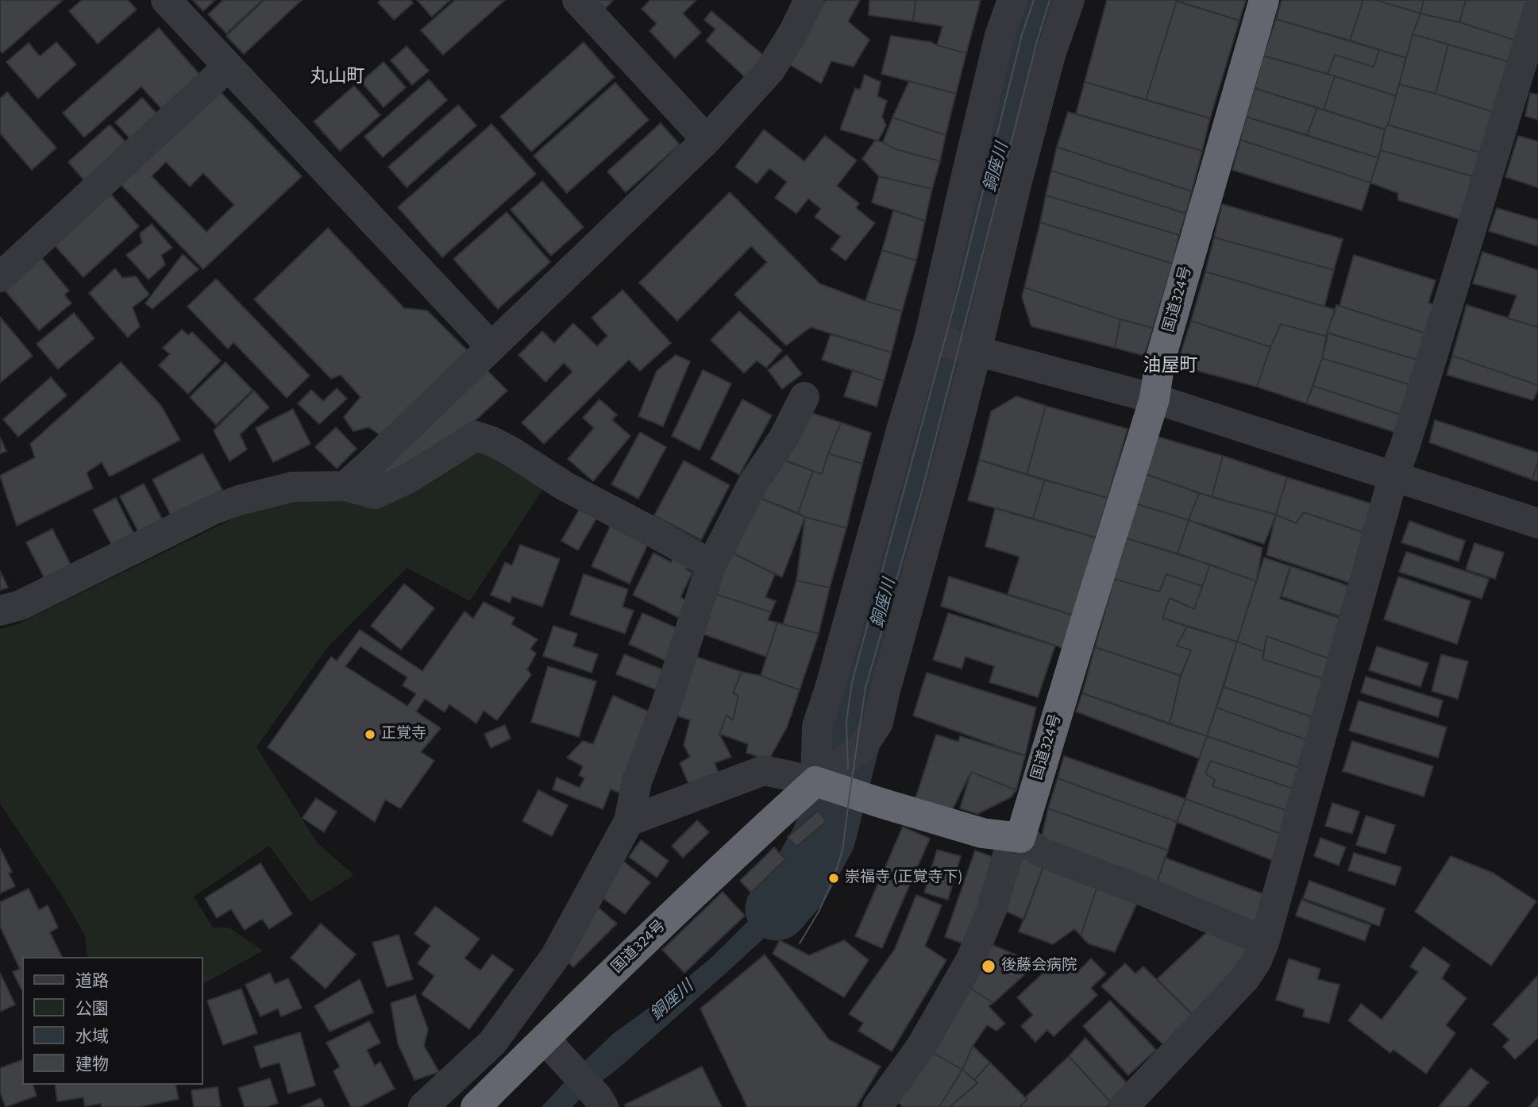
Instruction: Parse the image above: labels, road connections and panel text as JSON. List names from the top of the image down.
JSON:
{
  "streets": {
    "highway": ["国道324号"]
  },
  "districts": ["丸山町", "油屋町"],
  "water": ["銅座川"],
  "places": ["正覚寺", "崇福寺 (正覚寺下)", "後藤会病院"],
  "legend": [
    "道路",
    "公園",
    "水域",
    "建物"
  ]
}
